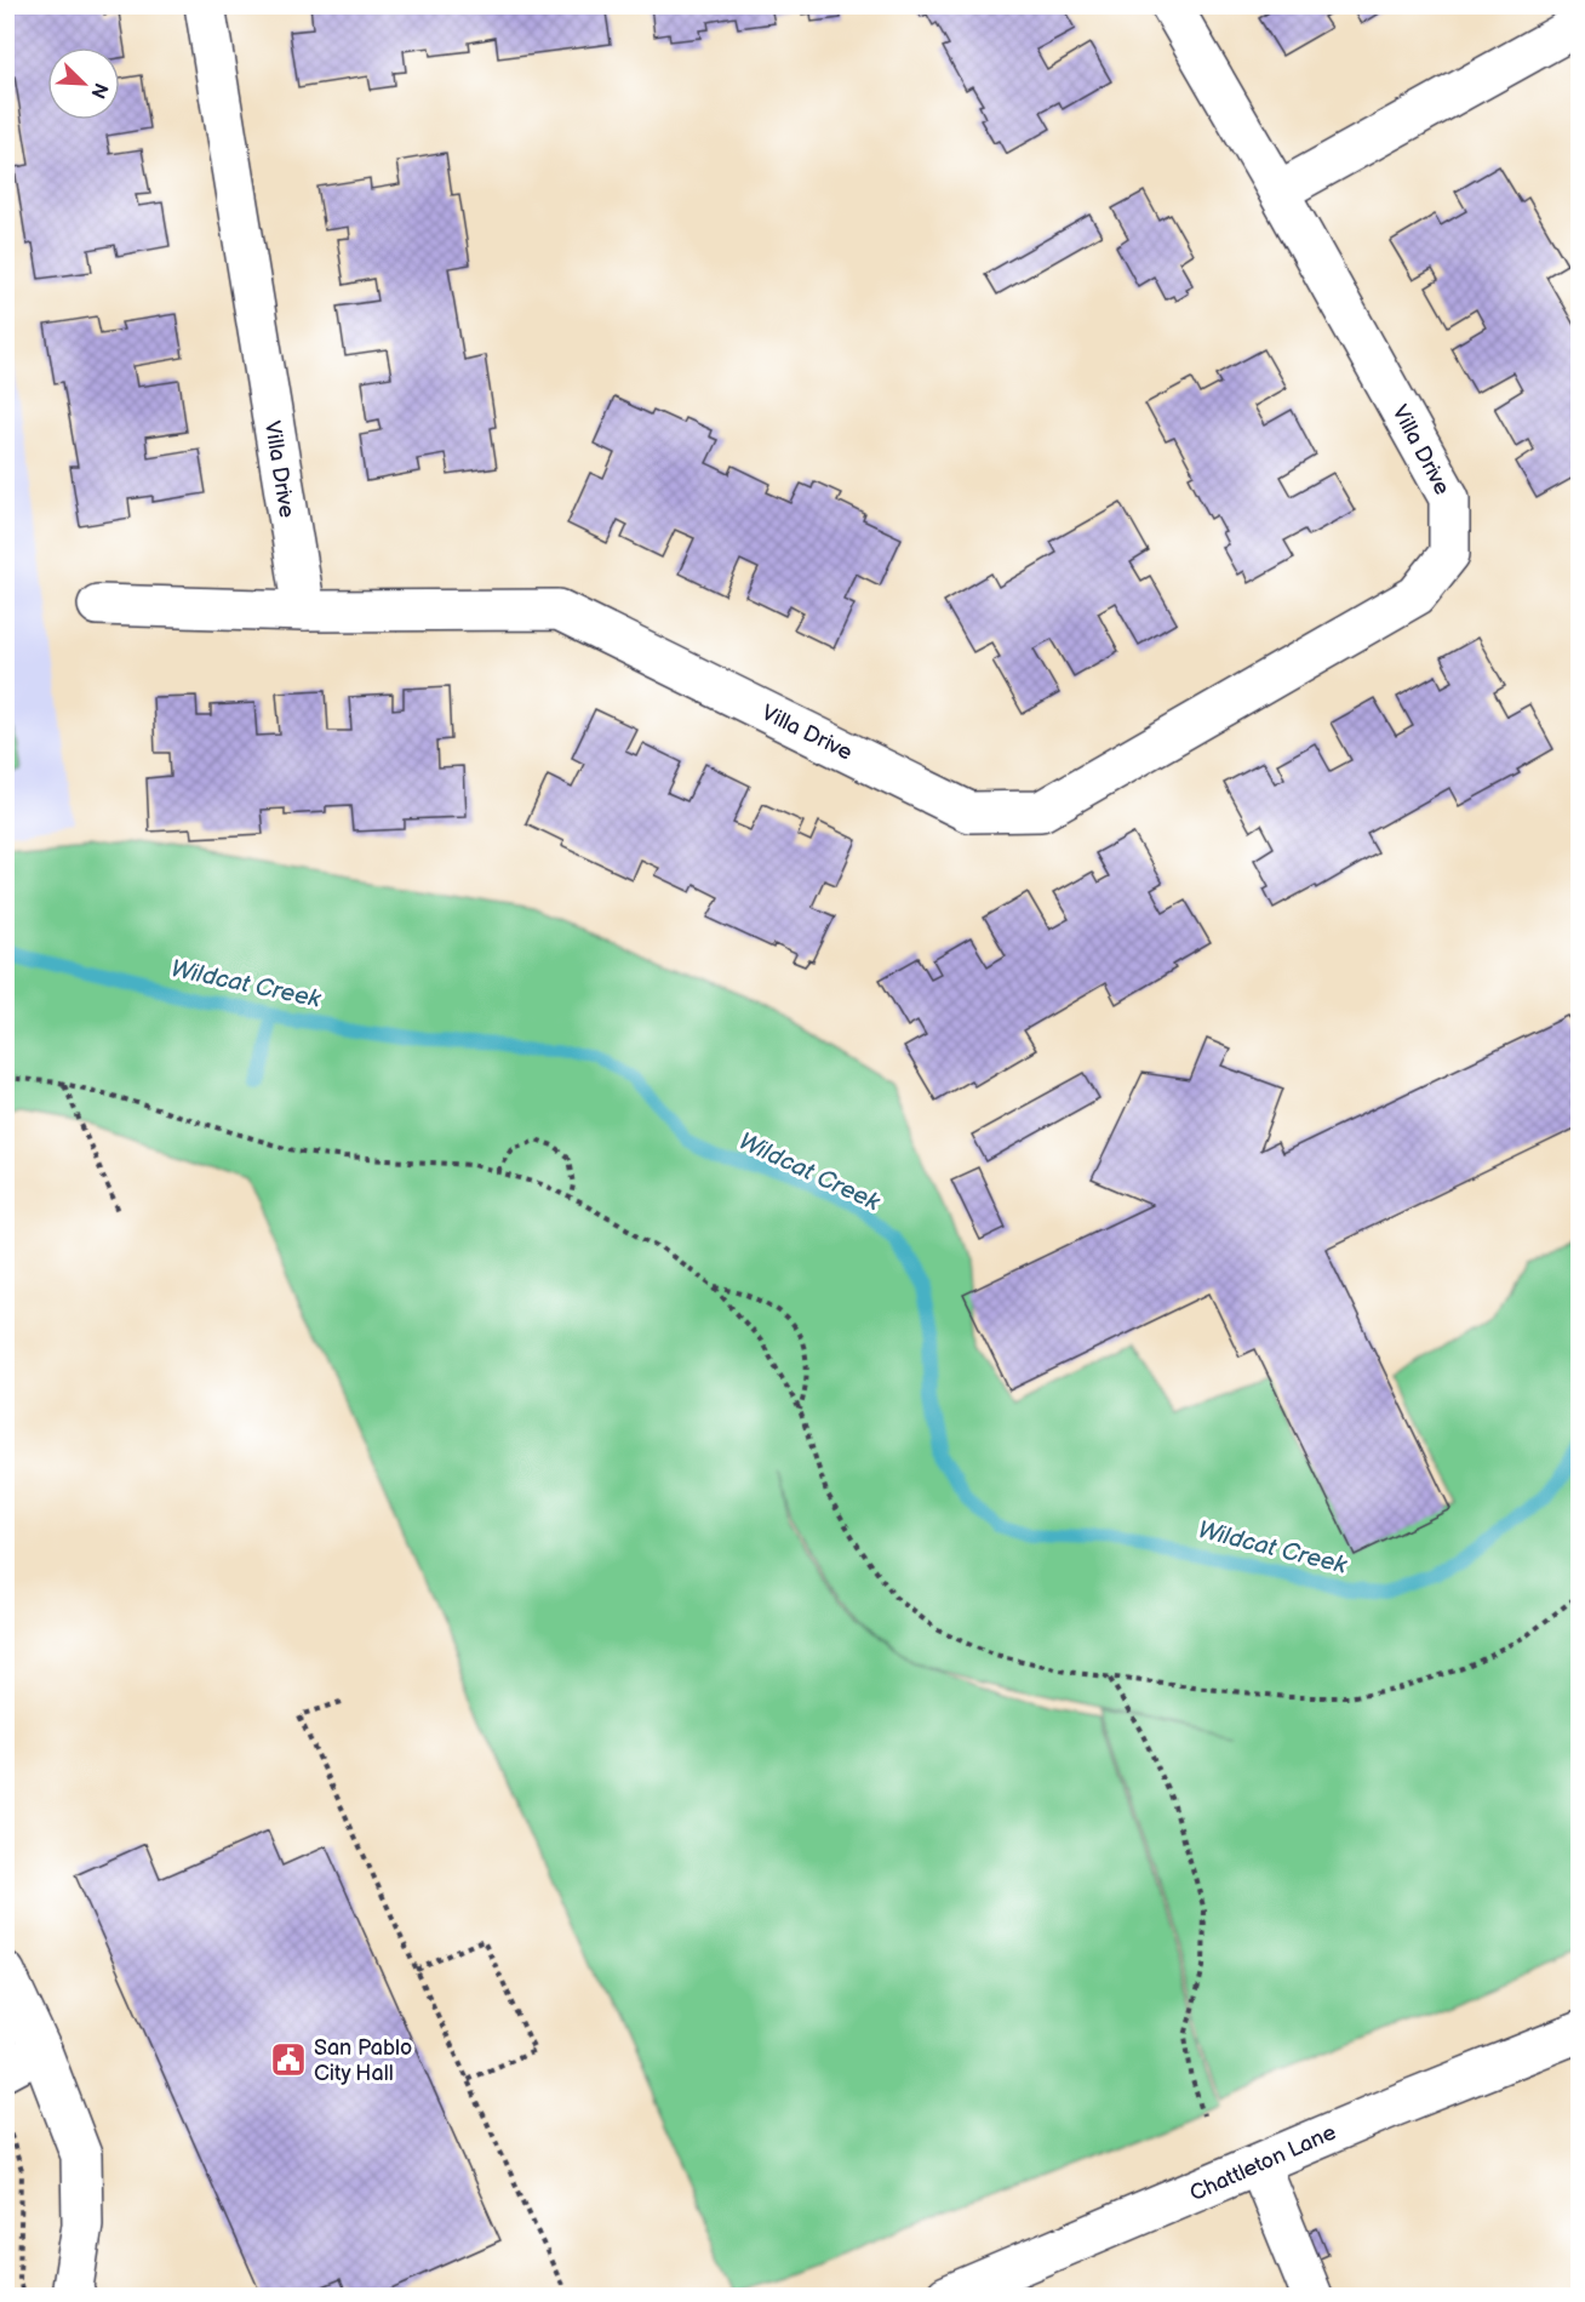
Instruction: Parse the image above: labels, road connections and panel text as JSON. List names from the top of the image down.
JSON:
{
  "streets": {
    "street": ["Villa Drive", "Chattleton Lane"]
  },
  "water": ["Wildcat Creek"],
  "places": {
    "public building": ["San Pablo City Hall"]
  },
  "north": "bottom right"
}
